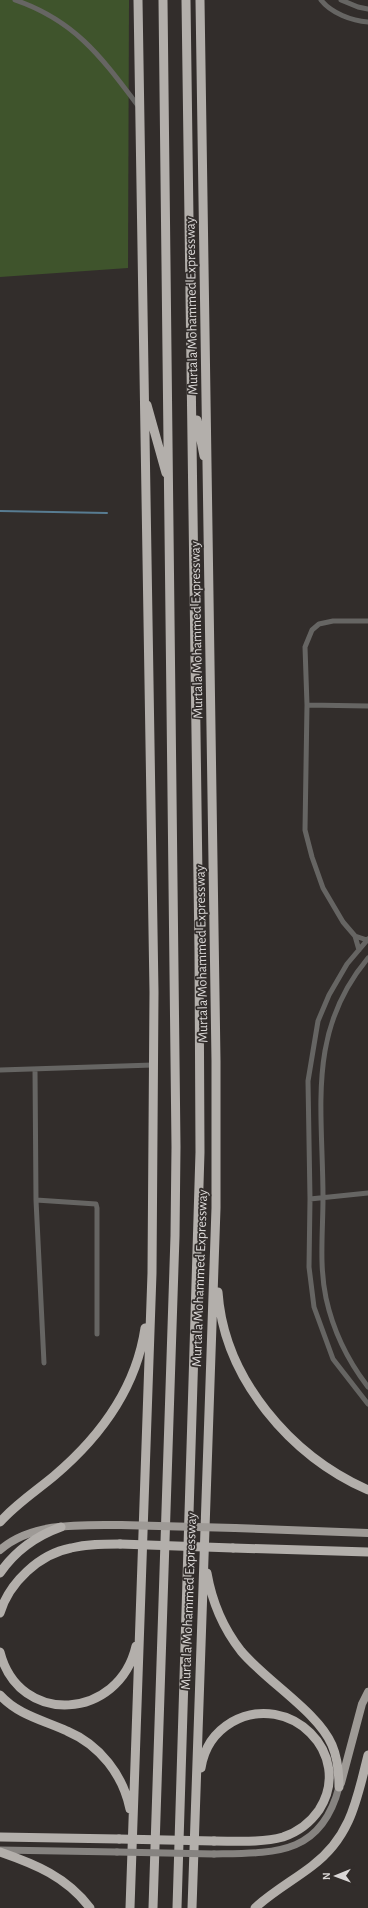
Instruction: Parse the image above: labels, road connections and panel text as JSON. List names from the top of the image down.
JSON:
{
  "streets": {
    "highway": ["Murtala Mohammed Expressway"]
  },
  "north": "left"
}
